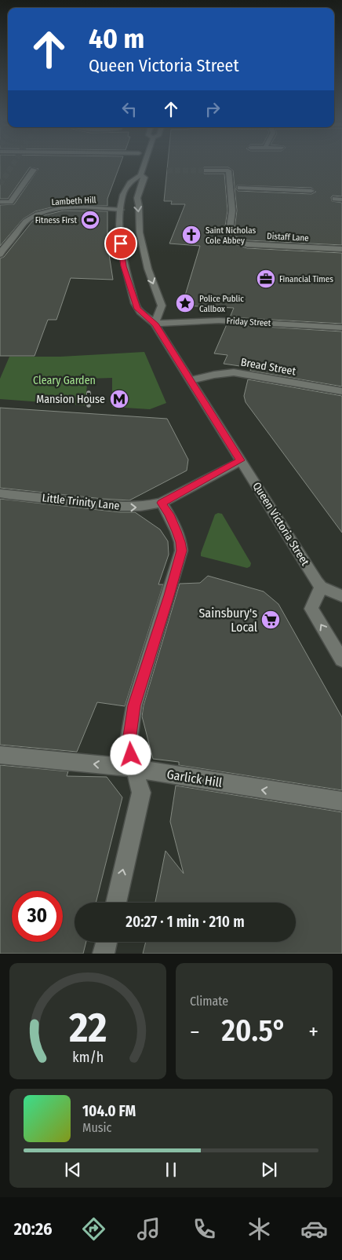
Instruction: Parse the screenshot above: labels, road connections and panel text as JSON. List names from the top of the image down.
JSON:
{
  "streets": {
    "street": [
      "Lambeth Hill",
      "Distaff Lane",
      "Friday Street",
      "Bread Street",
      "Little Trinity Lane",
      "Queen Victoria Street",
      "Garlick Hill"
    ]
  },
  "crossings": [
    ["Lambeth Hill", "Queen Victoria Street"],
    ["Friday Street", "Queen Victoria Street"],
    ["Bread Street", "Queen Victoria Street"]
  ],
  "one_way": ["Little Trinity Lane", "Garlick Hill"],
  "parks": ["Cleary Garden"],
  "places": {
    "sports": ["Fitness First"],
    "church": ["Saint Nicholas Cole Abbey"],
    "office": ["Financial Times"],
    "place": ["Police Public Callbox"],
    "metro station": ["Mansion House"],
    "supermarket": ["Sainsbury's Local"]
  },
  "page": {
    "turn": ["40 m", "Queen Victoria Street"],
    "limit": "30",
    "trip": "20:27 · 1 min · 210 m",
    "tile": "Climate",
    "heat": ["−", "20.5°", "+"],
    "song": ["104.0 FM", "Music"],
    "tabs": "20:26",
    "gauge": ["22", "km/h"]
  }
}
